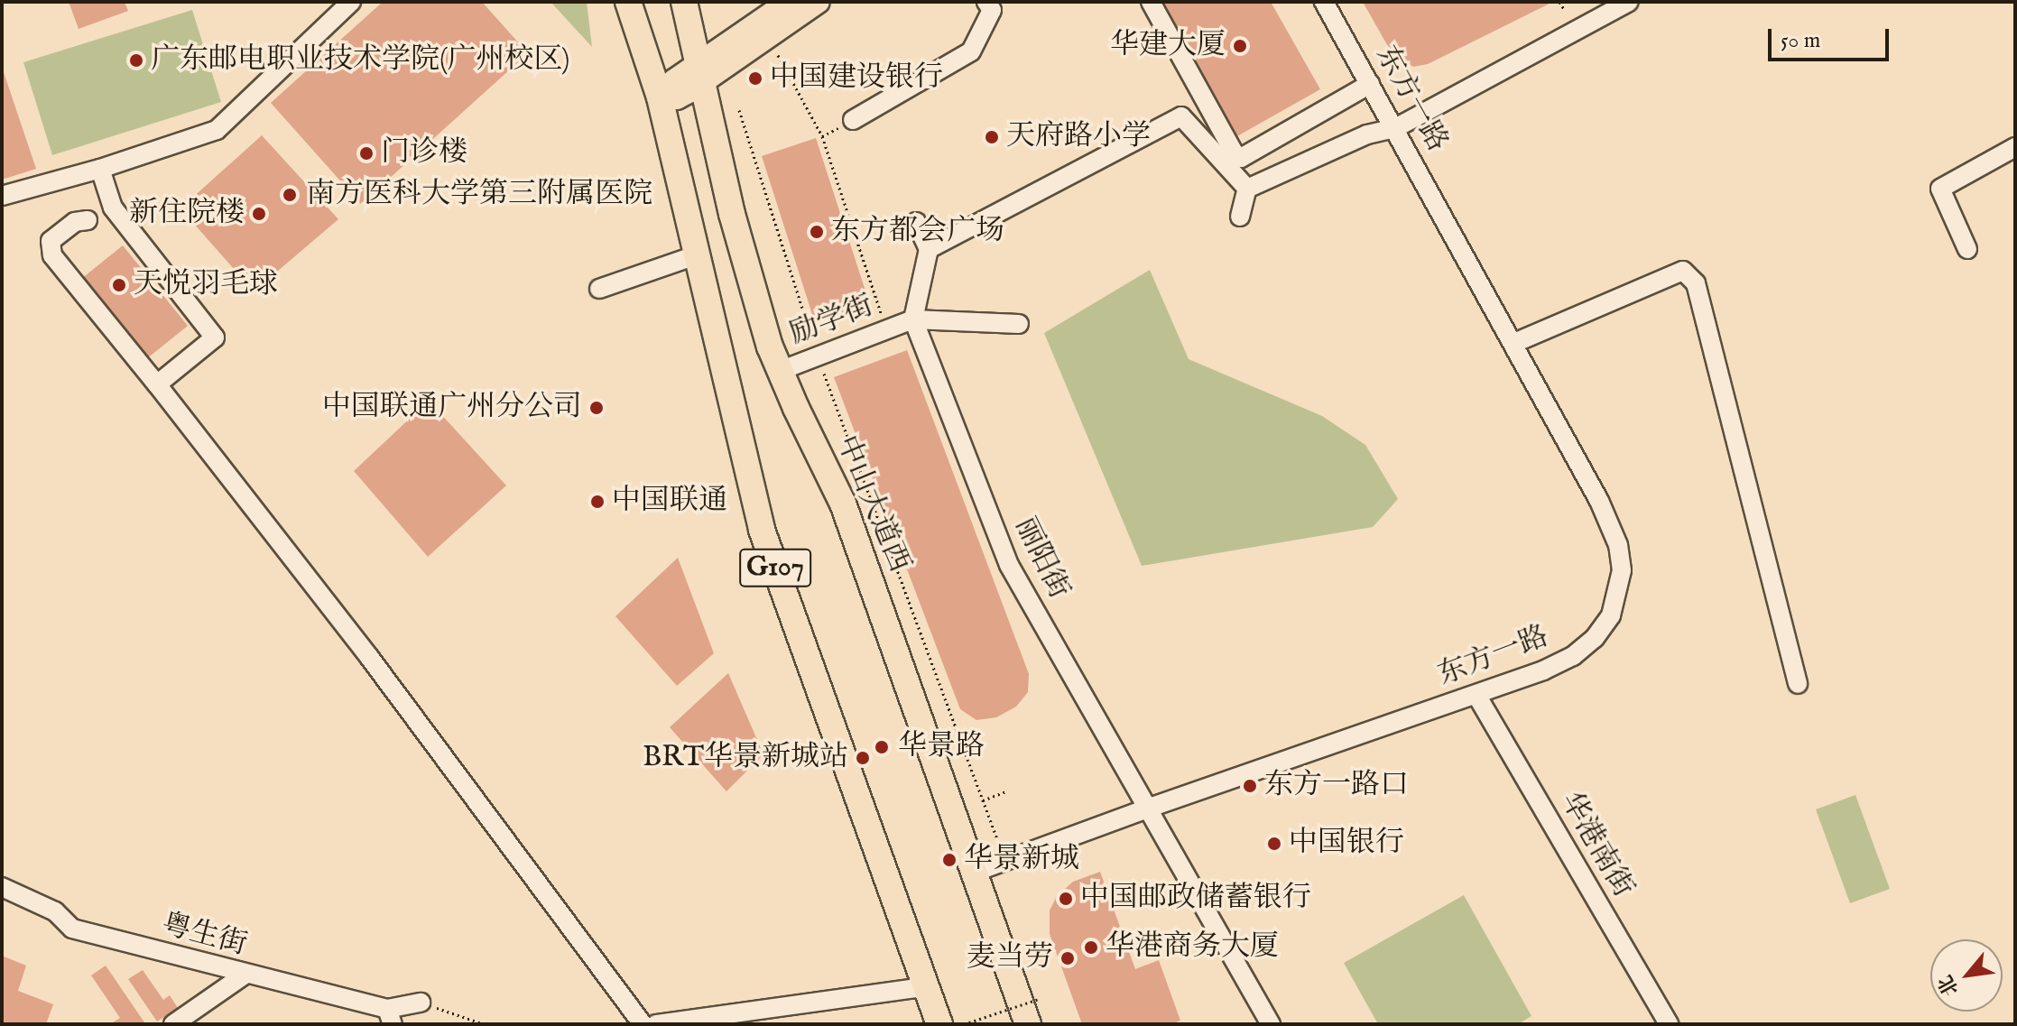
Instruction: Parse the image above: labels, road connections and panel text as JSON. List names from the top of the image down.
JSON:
{
  "streets": {
    "highway": ["中山大道西", "G107"],
    "street": [
      "东方一路",
      "励学街",
      "丽阳街",
      "华港南街",
      "粤生街"
    ]
  },
  "crossings": [
    ["东方一路", "中山大道西"],
    ["东方一路", "丽阳街"],
    ["东方一路", "华港南街"],
    ["励学街", "中山大道西"],
    ["励学街", "丽阳街"]
  ],
  "places": [
    "华建大厦",
    "广东邮电职业技术学院(广州校区)",
    "中国建设银行",
    "天府路小学",
    "门诊楼",
    "南方医科大学第三附属医院",
    "新住院楼",
    "东方都会广场",
    "天悦羽毛球",
    "中国联通广州分公司",
    "中国联通",
    "华景路",
    "BRT华景新城站",
    "东方一路口",
    "中国银行",
    "华景新城",
    "中国邮政储蓄银行",
    "华港商务大厦",
    "麦当劳"
  ],
  "scale_bar": "50 m",
  "north": "bottom left"
}
